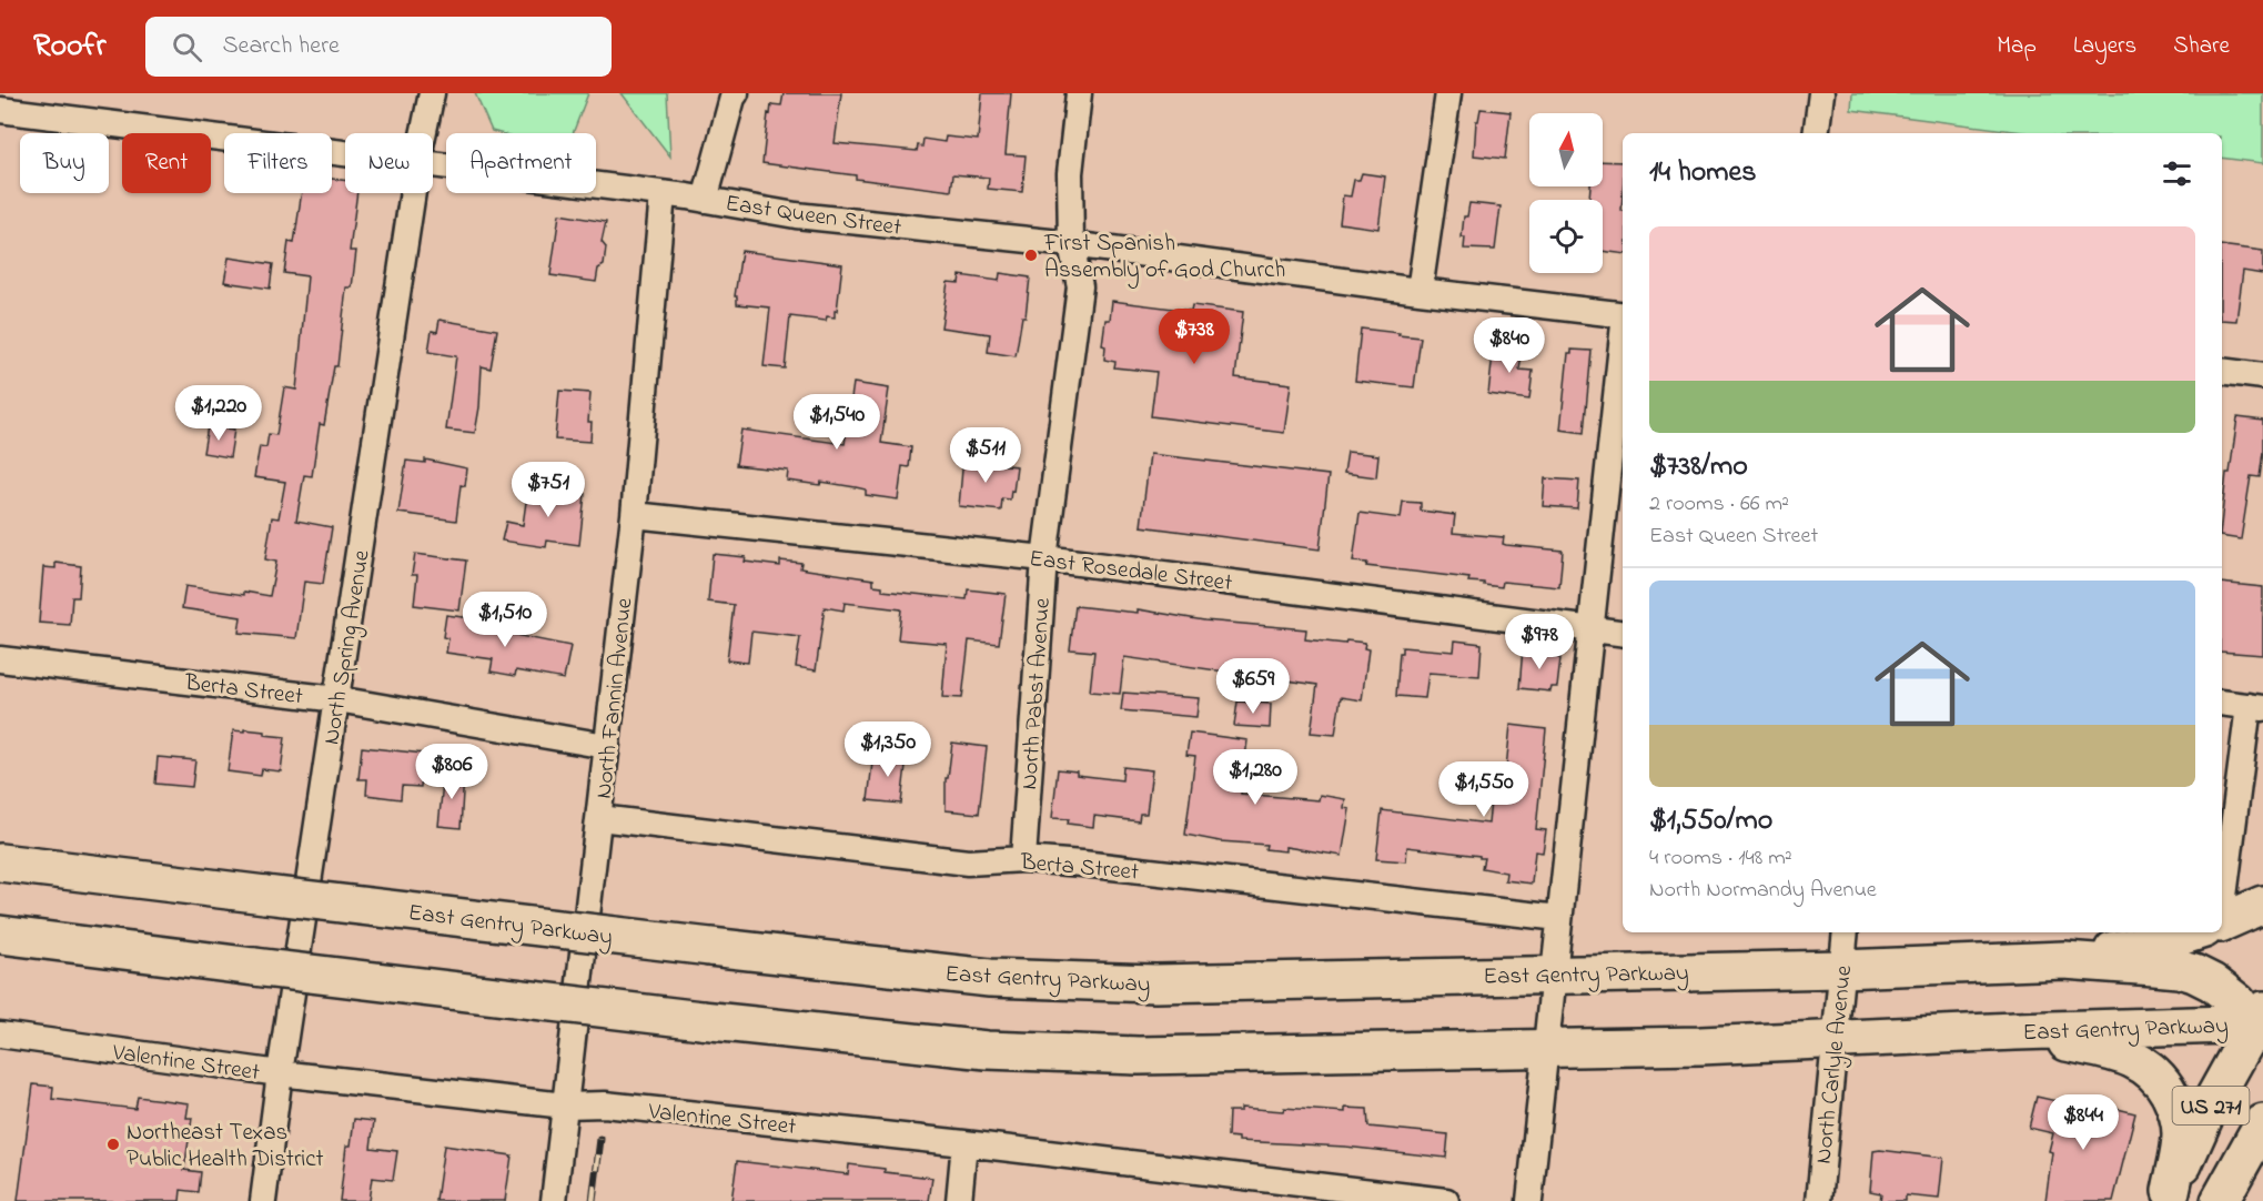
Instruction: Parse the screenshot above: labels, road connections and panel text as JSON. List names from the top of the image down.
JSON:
{
  "streets": {
    "main road": ["East Gentry Parkway", "US 271"],
    "street": [
      "East Queen Street",
      "East Rosedale Street",
      "North Spring Avenue",
      "Berta Street",
      "North Pabst Avenue",
      "North Fannin Avenue",
      "Valentine Street",
      "North Carlyle Avenue"
    ]
  },
  "crossings": [
    ["East Queen Street", "North Pabst Avenue"],
    ["East Queen Street", "North Fannin Avenue"],
    ["East Rosedale Street", "North Pabst Avenue"],
    ["East Rosedale Street", "North Fannin Avenue"],
    ["North Spring Avenue", "Berta Street"],
    ["North Spring Avenue", "Valentine Street"],
    ["Berta Street", "North Pabst Avenue"],
    ["Berta Street", "North Fannin Avenue"],
    ["North Fannin Avenue", "Valentine Street"],
    ["East Gentry Parkway", "North Carlyle Avenue"],
    ["East Gentry Parkway", "US 271"]
  ],
  "places": ["First Spanish Assembly of God Church", "Northeast Texas Public Health District"],
  "north": "top",
  "page": {
    "header": "Roofr",
    "search": "Search here",
    "nav": ["Map", "Layers", "Share"],
    "chip": [
      "Buy",
      "Rent",
      "Filters",
      "New",
      "Apartment"
    ],
    "heading": "14 homes",
    "list": [
      {
        "name": "$738/mo",
        "note": "2 rooms · 66 m² · East Queen Street"
      },
      {
        "name": "$1,550/mo",
        "note": "4 rooms · 148 m² · North Normandy Avenue"
      }
    ],
    "price": [
      "$738",
      "$840",
      "$1,220",
      "$1,540",
      "$511",
      "$751",
      "$1,510",
      "$978",
      "$659",
      "$1,350",
      "$806",
      "$1,280",
      "$1,550",
      "$844"
    ]
  }
}
